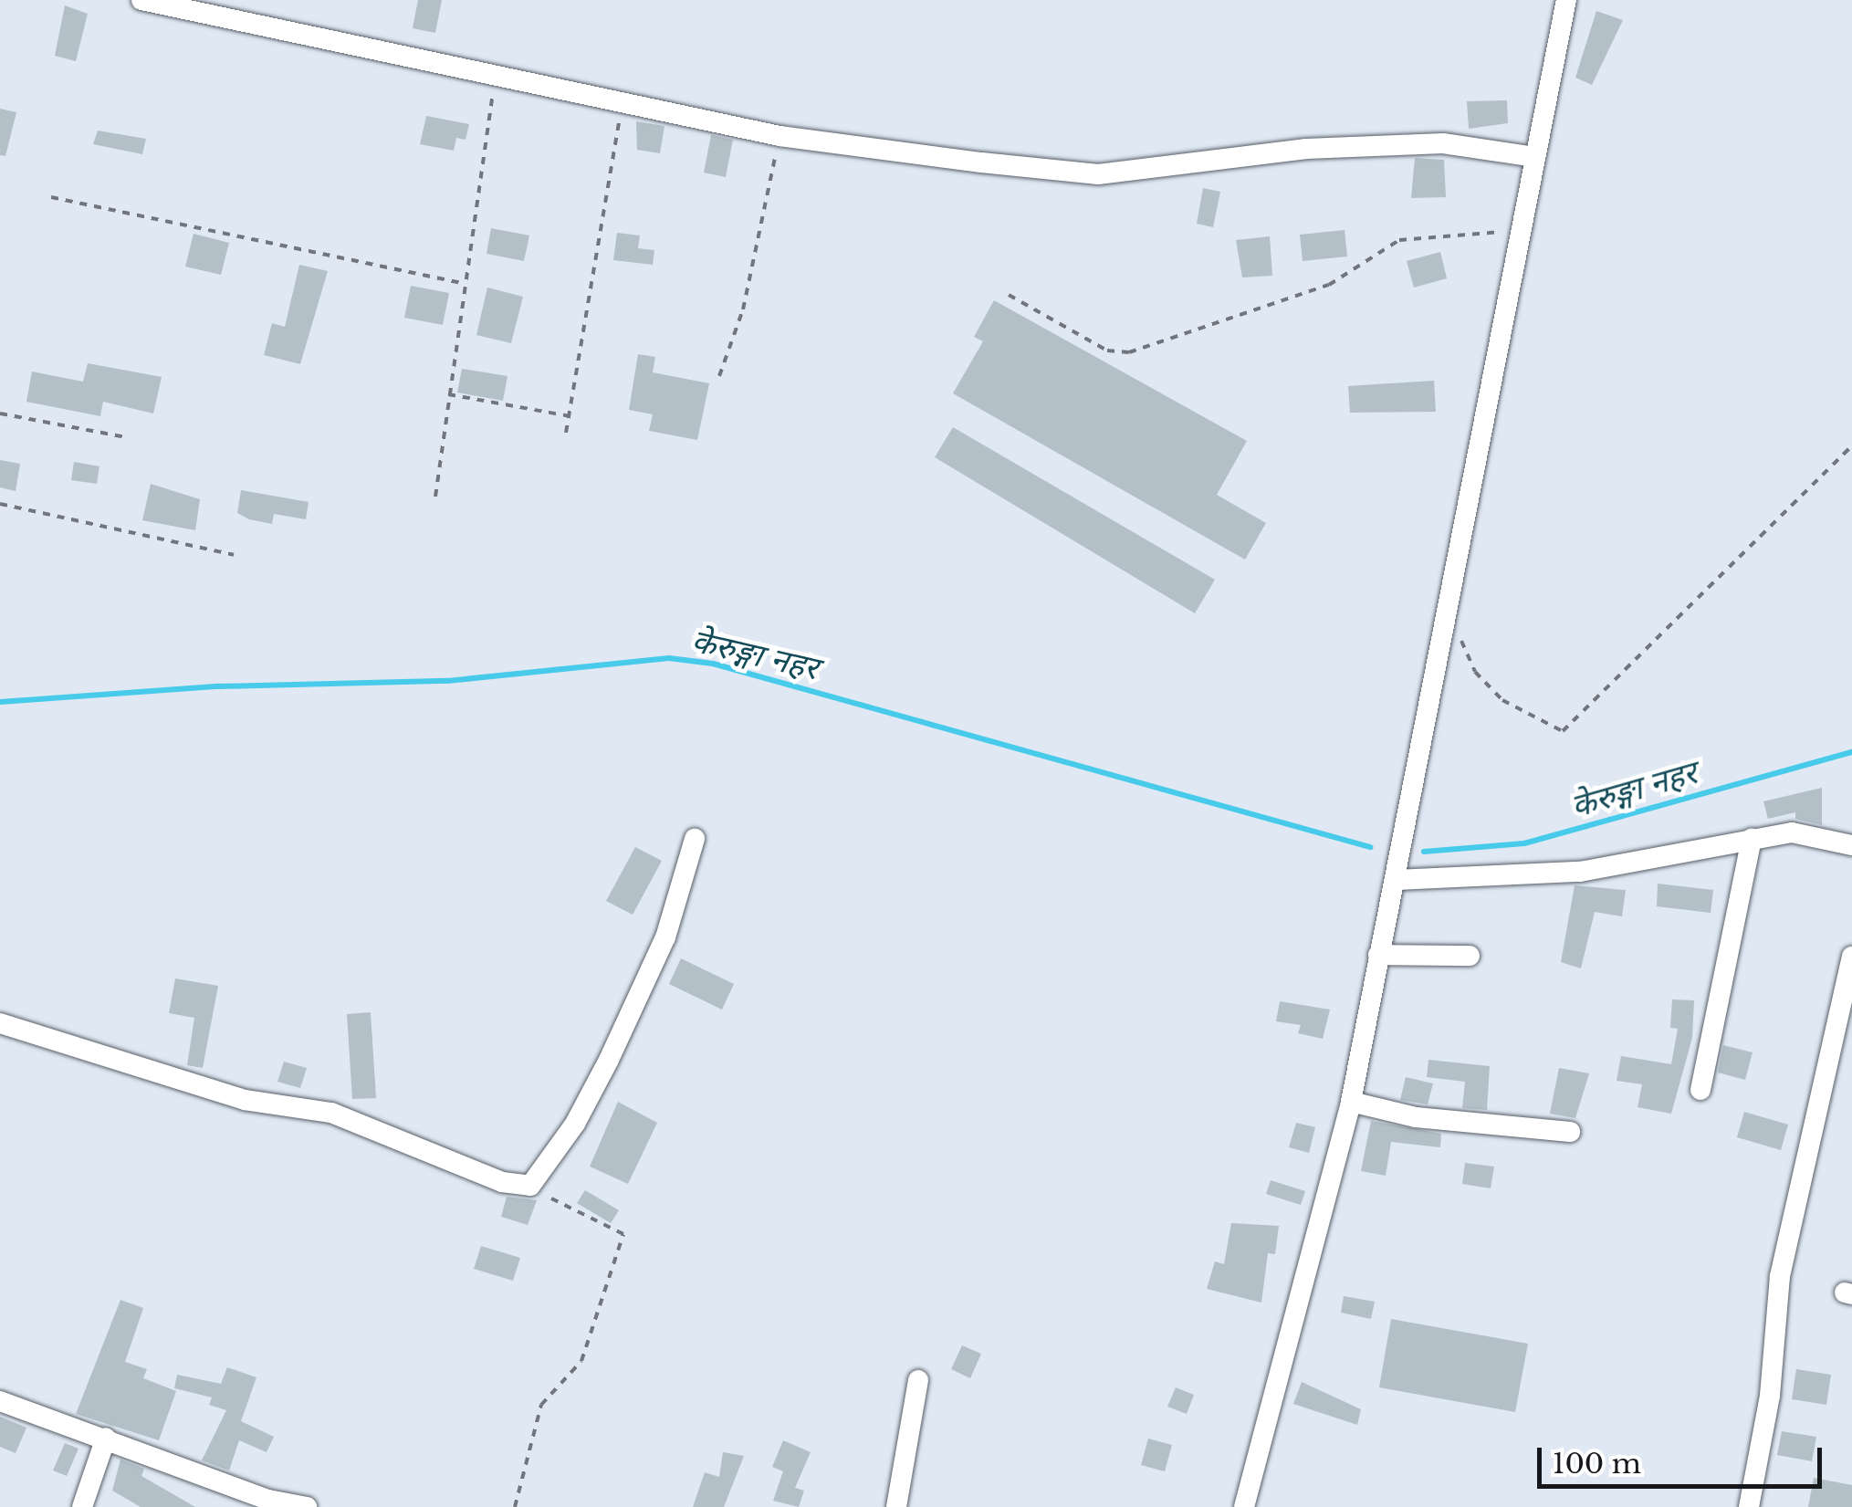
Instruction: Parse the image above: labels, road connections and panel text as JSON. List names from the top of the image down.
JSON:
{
  "water": ["केेरुङ्गा नहर", "केरुङ्गा नहर"],
  "scale_bar": "100 m"
}
